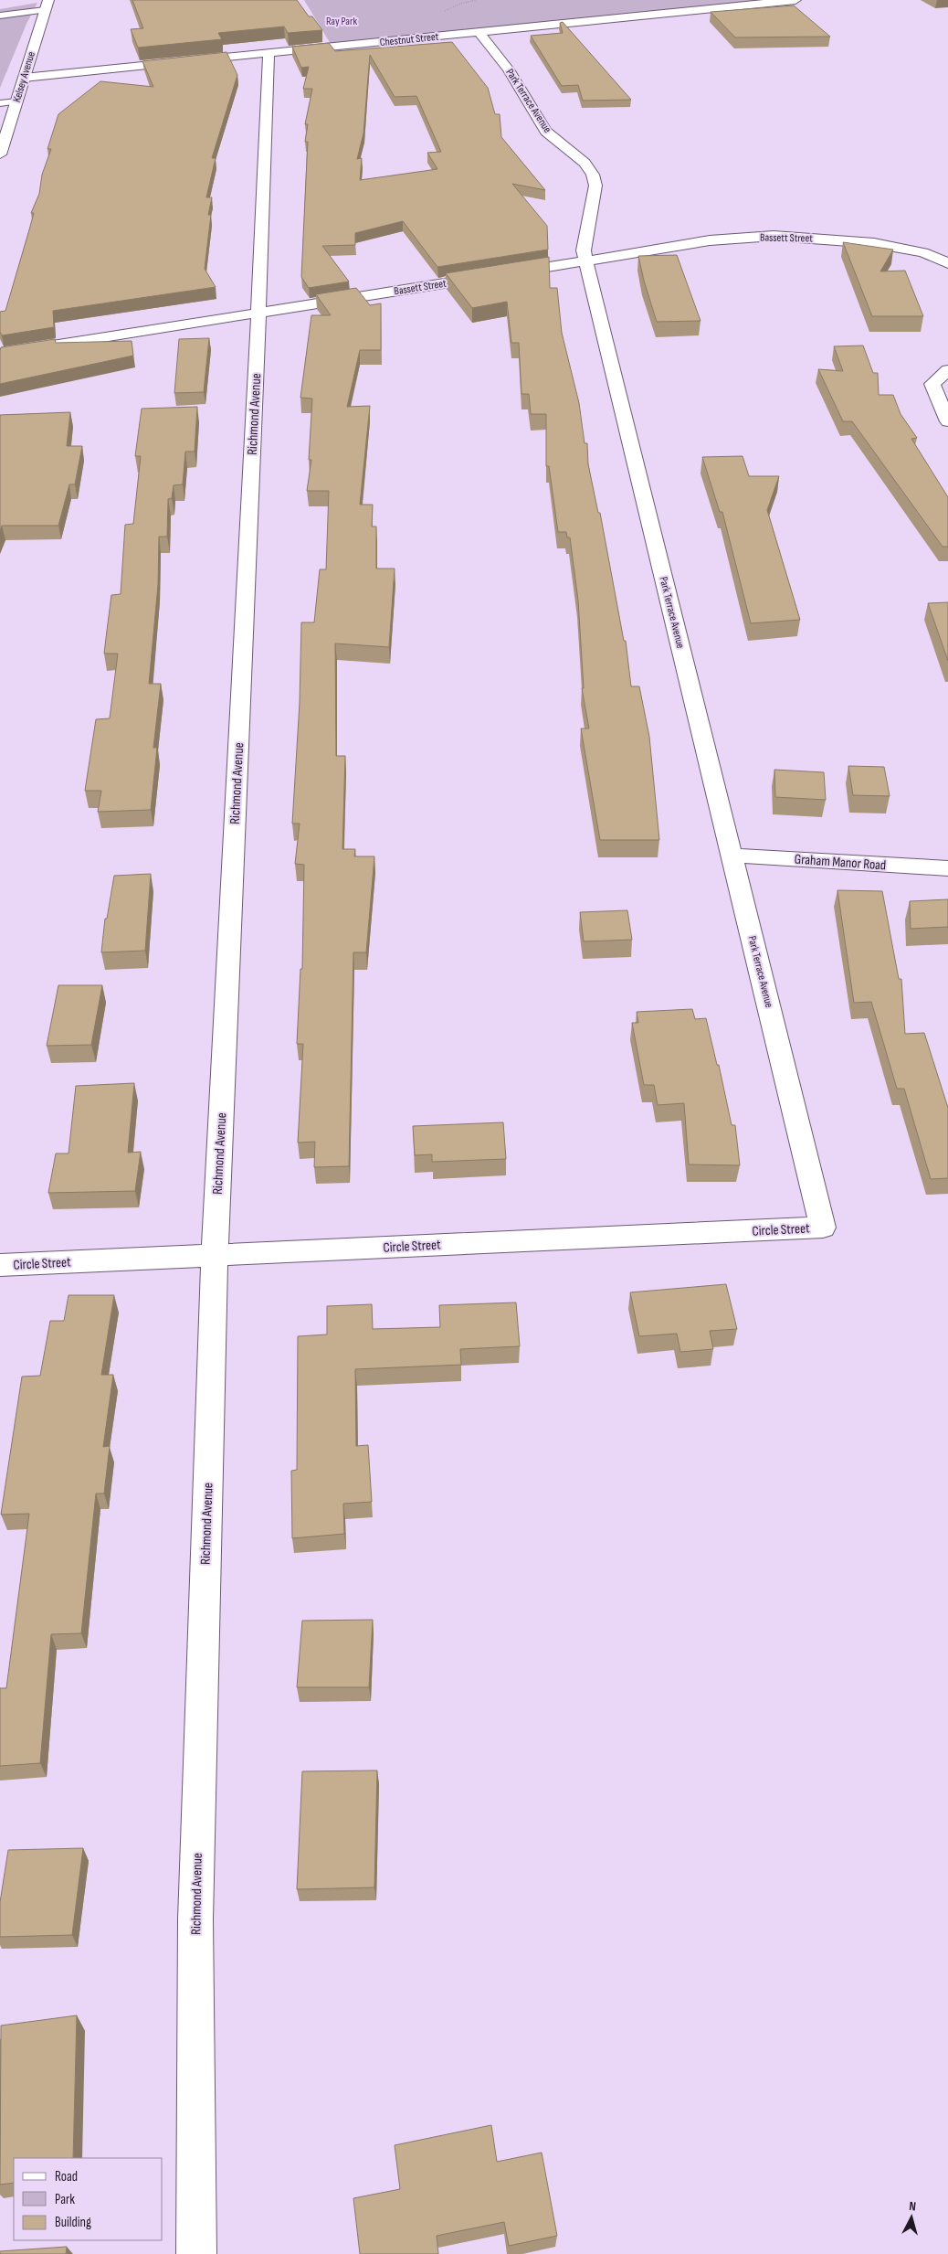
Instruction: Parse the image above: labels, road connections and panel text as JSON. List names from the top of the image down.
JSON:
{
  "streets": {
    "street": [
      "Chestnut Street",
      "Kelsey Avenue",
      "Park Terrace Avenue",
      "Bassett Street",
      "Richmond Avenue",
      "Graham Manor Road",
      "Circle Street"
    ]
  },
  "crossings": [
    ["Chestnut Street", "Kelsey Avenue"],
    ["Chestnut Street", "Park Terrace Avenue"],
    ["Chestnut Street", "Richmond Avenue"],
    ["Park Terrace Avenue", "Bassett Street"],
    ["Park Terrace Avenue", "Graham Manor Road"],
    ["Park Terrace Avenue", "Circle Street"],
    ["Bassett Street", "Richmond Avenue"],
    ["Richmond Avenue", "Circle Street"]
  ],
  "parks": ["Ray Park"],
  "legend": ["Road", "Park", "Building"],
  "north": "top"
}
